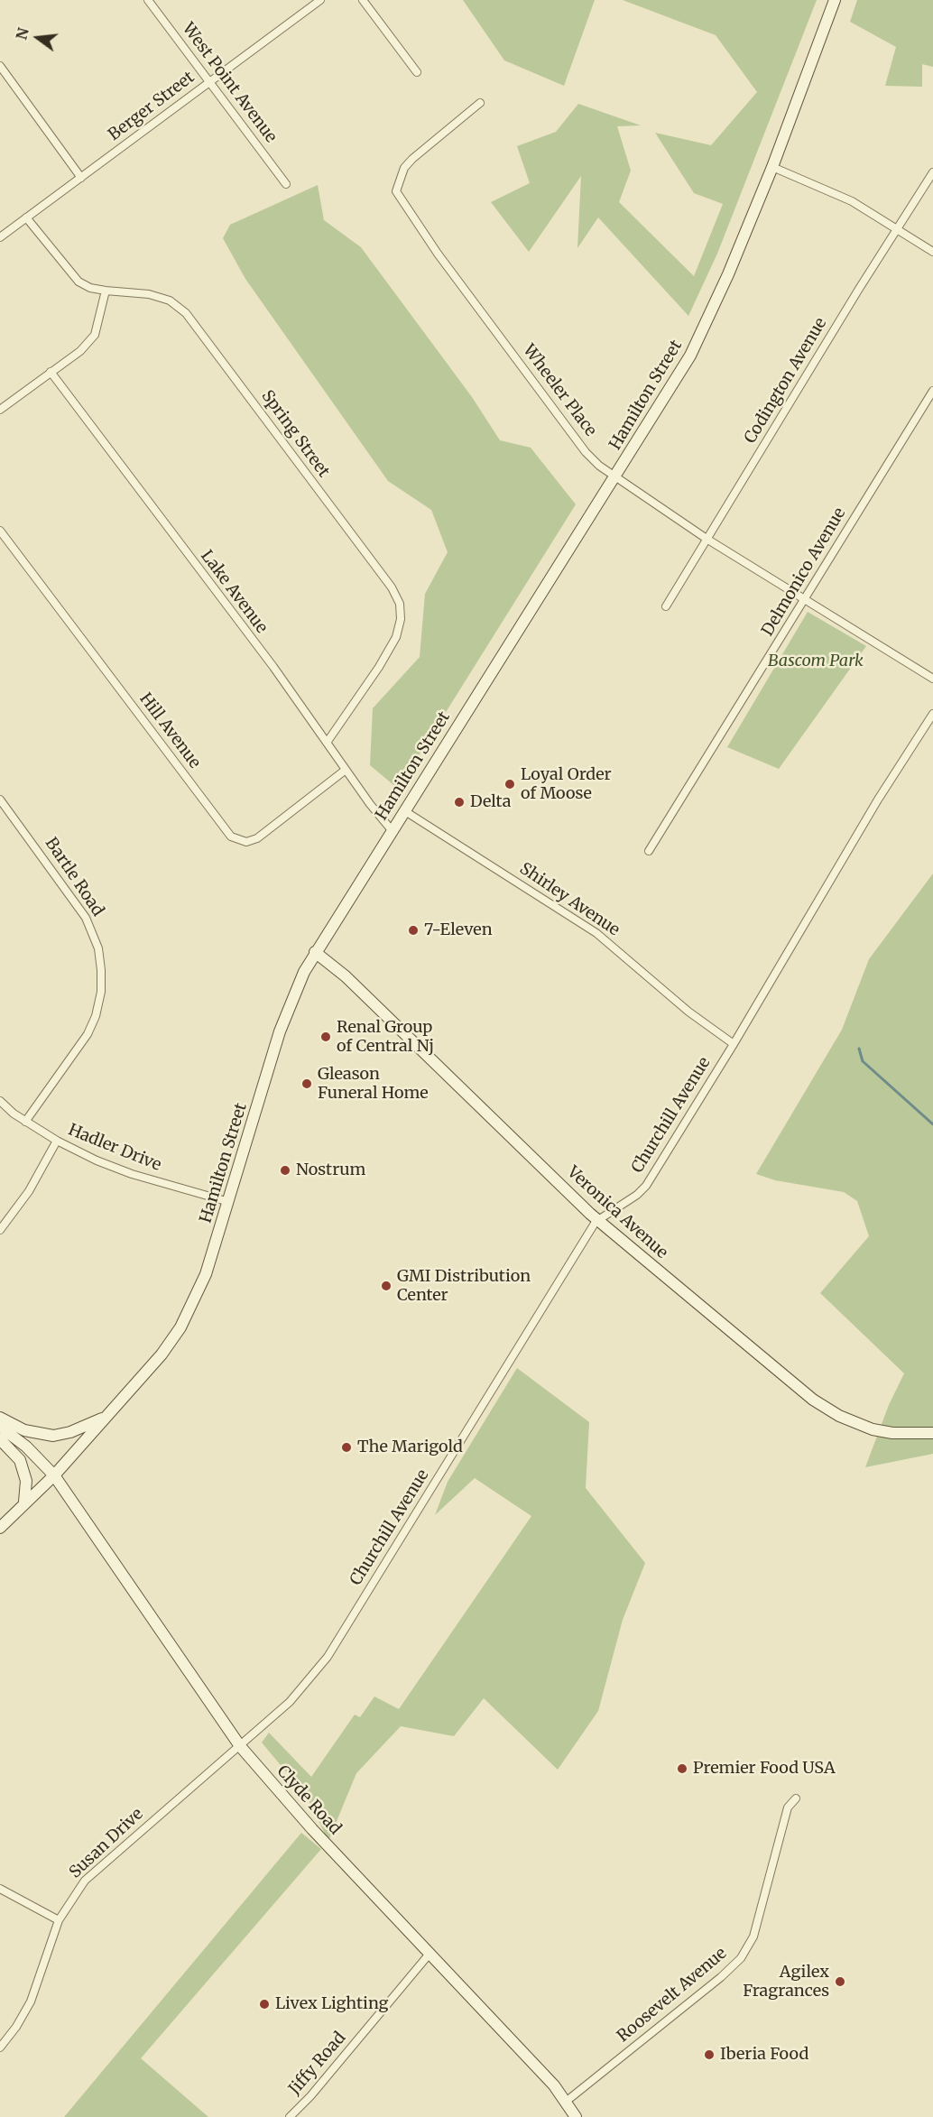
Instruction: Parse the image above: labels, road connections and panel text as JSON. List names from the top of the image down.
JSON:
{
  "streets": {
    "street": [
      "West Point Avenue",
      "Berger Street",
      "Codington Avenue",
      "Wheeler Place",
      "Hamilton Street",
      "Spring Street",
      "Delmonico Avenue",
      "Lake Avenue",
      "Hill Avenue",
      "Bartle Road",
      "Shirley Avenue",
      "Churchill Avenue",
      "Hadler Drive",
      "Veronica Avenue",
      "Clyde Road",
      "Susan Drive",
      "Roosevelt Avenue",
      "Jiffy Road"
    ]
  },
  "crossings": [
    ["West Point Avenue", "Berger Street"],
    ["Berger Street", "Spring Street"],
    ["Codington Avenue", "Wheeler Place"],
    ["Wheeler Place", "Hamilton Street"],
    ["Wheeler Place", "Delmonico Avenue"],
    ["Hamilton Street", "Lake Avenue"],
    ["Hamilton Street", "Shirley Avenue"],
    ["Hamilton Street", "Hadler Drive"],
    ["Hamilton Street", "Veronica Avenue"],
    ["Hamilton Street", "Clyde Road"],
    ["Spring Street", "Lake Avenue"],
    ["Lake Avenue", "Hill Avenue"],
    ["Bartle Road", "Hadler Drive"],
    ["Shirley Avenue", "Churchill Avenue"],
    ["Churchill Avenue", "Veronica Avenue"],
    ["Churchill Avenue", "Clyde Road"],
    ["Churchill Avenue", "Susan Drive"],
    ["Clyde Road", "Susan Drive"],
    ["Clyde Road", "Roosevelt Avenue"],
    ["Clyde Road", "Jiffy Road"]
  ],
  "parks": ["Bascom Park"],
  "places": [
    "Loyal Order of Moose",
    "Delta",
    "7-Eleven",
    "Renal Group of Central Nj",
    "Gleason Funeral Home",
    "Nostrum",
    "GMI Distribution Center",
    "The Marigold",
    "Premier Food USA",
    "Agilex Fragrances",
    "Livex Lighting",
    "Iberia Food"
  ],
  "north": "left"
}
